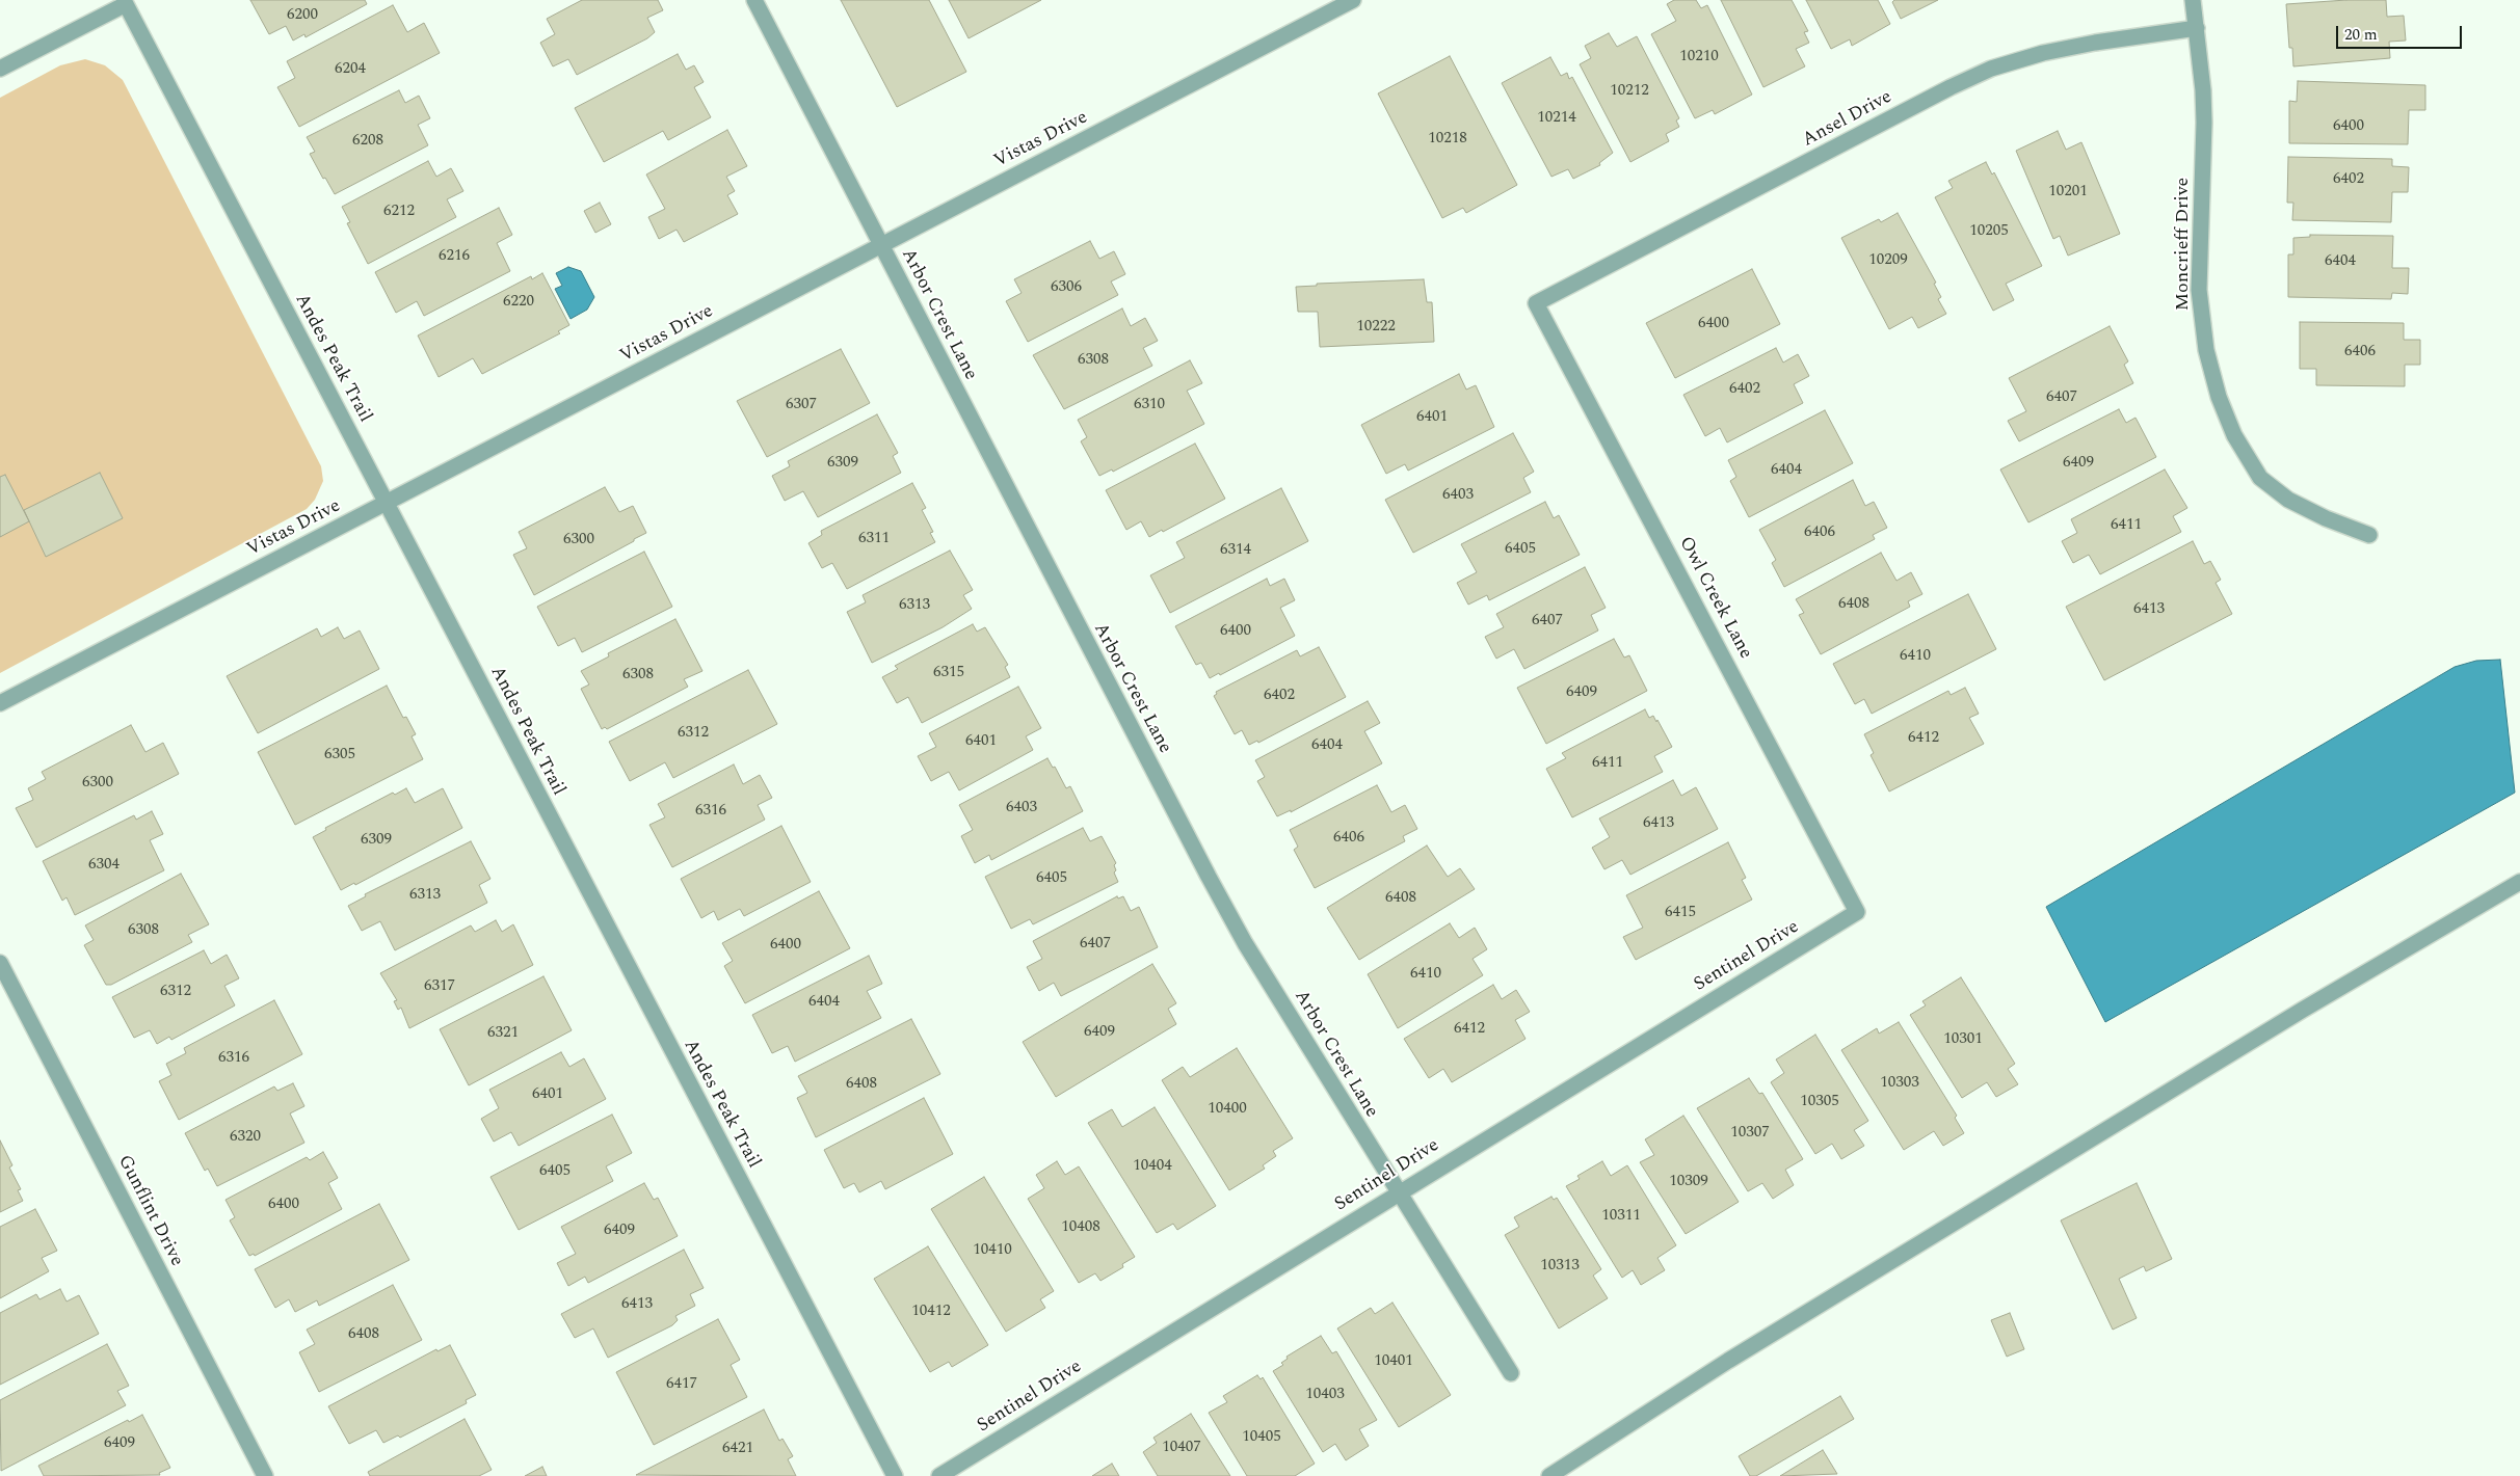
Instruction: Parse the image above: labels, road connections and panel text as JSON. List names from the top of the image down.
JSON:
{
  "streets": {
    "street": [
      "Ansel Drive",
      "Vistas Drive",
      "Moncrieff Drive",
      "Arbor Crest Lane",
      "Andes Peak Trail",
      "Owl Creek Lane",
      "Sentinel Drive",
      "Gunflint Drive"
    ]
  },
  "crossings": [
    ["Ansel Drive", "Moncrieff Drive"],
    ["Ansel Drive", "Owl Creek Lane"],
    ["Vistas Drive", "Arbor Crest Lane"],
    ["Vistas Drive", "Andes Peak Trail"],
    ["Arbor Crest Lane", "Sentinel Drive"],
    ["Owl Creek Lane", "Sentinel Drive"]
  ],
  "house_numbers": [
    "6200",
    "10210",
    "6204",
    "10212",
    "10214",
    "6400",
    "10218",
    "6208",
    "6402",
    "10201",
    "6212",
    "10205",
    "6216",
    "10209",
    "6404",
    "6306",
    "6220",
    "6400",
    "10222",
    "6406",
    "6308",
    "6402",
    "6407",
    "6307",
    "6310",
    "6401",
    "6309",
    "6409",
    "6404",
    "6403",
    "6411",
    "6406",
    "6311",
    "6300",
    "6405",
    "6314",
    "6408",
    "6313",
    "6413",
    "6407",
    "6400",
    "6410",
    "6315",
    "6308",
    "6409",
    "6402",
    "6312",
    "6412",
    "6401",
    "6404",
    "6305",
    "6411",
    "6300",
    "6403",
    "6316",
    "6413",
    "6406",
    "6309",
    "6304",
    "6405",
    "6313",
    "6408",
    "6415",
    "6308",
    "6407",
    "6400",
    "6410",
    "6317",
    "6312",
    "6404",
    "6412",
    "6409",
    "6321",
    "10301",
    "6316",
    "10303",
    "6408",
    "6401",
    "10305",
    "10400",
    "10307",
    "6320",
    "10404",
    "6405",
    "10309",
    "6400",
    "10311",
    "10408",
    "6409",
    "10410",
    "10313",
    "6413",
    "10412",
    "6408",
    "10401",
    "6417",
    "10403",
    "10405",
    "6409",
    "10407",
    "6421"
  ],
  "scale_bar": "20 m"
}
